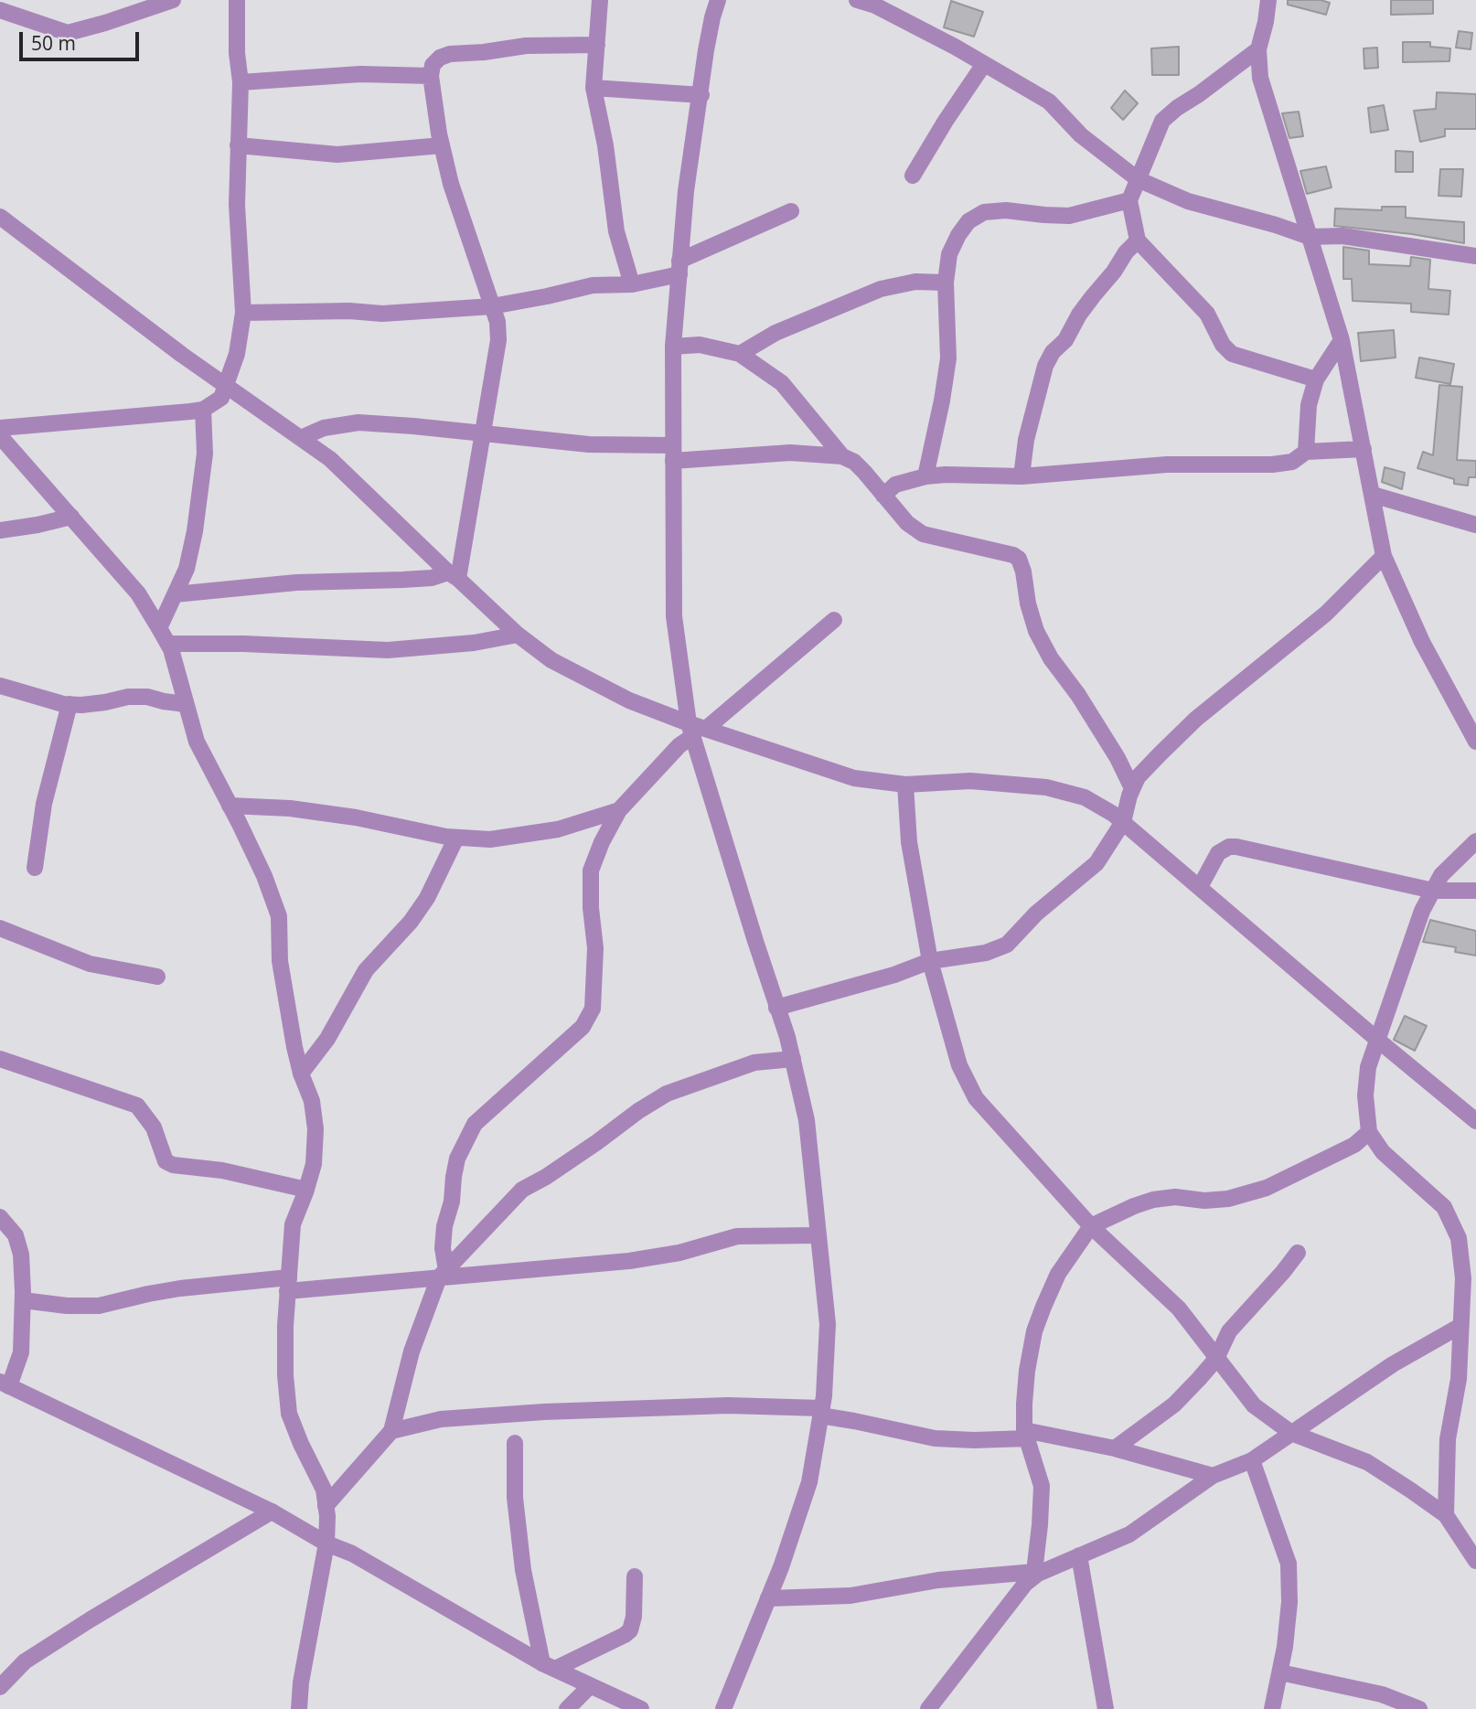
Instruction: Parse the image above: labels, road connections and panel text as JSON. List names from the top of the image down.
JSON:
{
  "scale_bar": "50 m"
}
